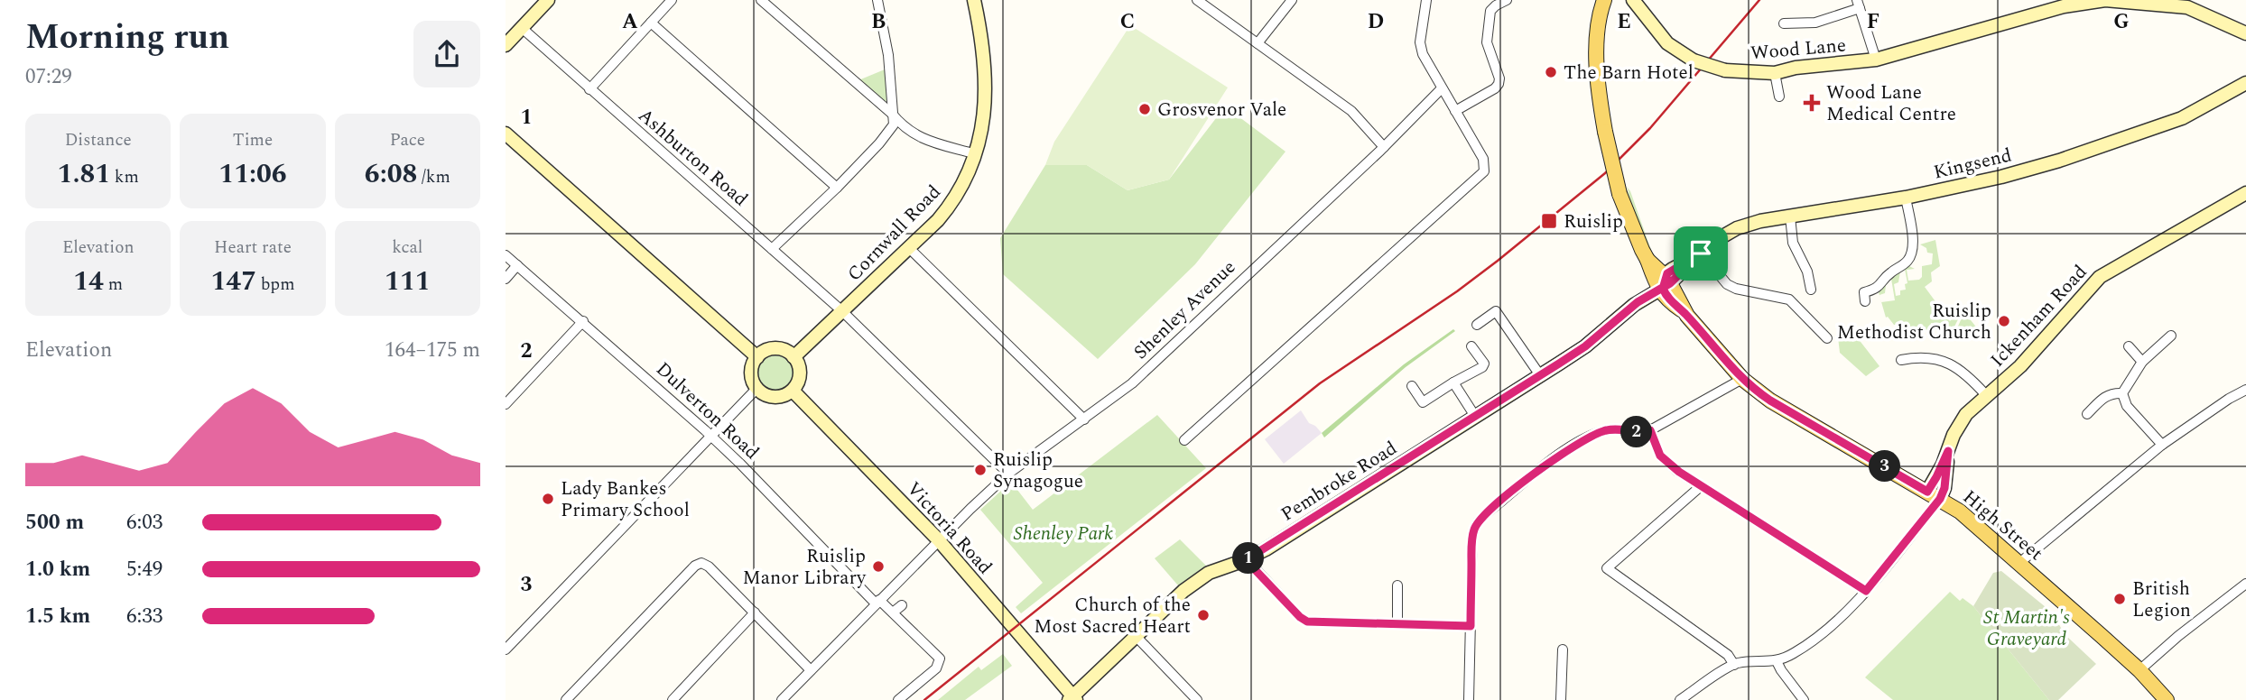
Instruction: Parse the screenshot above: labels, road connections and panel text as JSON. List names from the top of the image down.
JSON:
{
  "streets": {
    "main road": ["High Street"],
    "street": [
      "Wood Lane",
      "Ashburton Road",
      "Kingsend",
      "Cornwall Road",
      "Shenley Avenue",
      "Ickenham Road",
      "Dulverton Road",
      "Pembroke Road",
      "Victoria Road"
    ]
  },
  "crossings": [
    ["Ashburton Road", "Cornwall Road"],
    ["Ashburton Road", "Shenley Avenue"],
    ["Kingsend", "Pembroke Road"],
    ["Kingsend", "High Street"],
    ["Cornwall Road", "Victoria Road"],
    ["Shenley Avenue", "Dulverton Road"],
    ["Shenley Avenue", "Victoria Road"],
    ["Ickenham Road", "High Street"],
    ["Pembroke Road", "High Street"],
    ["Pembroke Road", "Victoria Road"]
  ],
  "parks": ["Shenley Park", "St Martin's Graveyard"],
  "places": {
    "other": [
      "The Barn Hotel",
      "Grosvenor Vale",
      "Ruislip Methodist Church",
      "Ruislip Synagogue",
      "Lady Bankes Primary School",
      "Ruislip Manor Library",
      "British Legion",
      "Church of the Most Sacred Heart"
    ],
    "health": ["Wood Lane Medical Centre"],
    "transit": ["Ruislip"]
  },
  "page": {
    "heading": ["Morning run", "07:29"],
    "stats": [
      ["Distance", "1.81 km"],
      ["Time", "11:06"],
      ["Pace", "6:08 /km"],
      ["Elevation", "14 m"],
      ["Heart rate", "147 bpm"],
      ["kcal", "111"]
    ],
    "chart": ["Elevation", "164–175 m"],
    "pins": ["2", "3", "1"],
    "list": [
      {
        "name": "500 m",
        "note": "6:03"
      },
      {
        "name": "1.0 km",
        "note": "5:49"
      },
      {
        "name": "1.5 km",
        "note": "6:33"
      }
    ]
  },
  "grid": {
    "columns": [
      "A",
      "B",
      "C",
      "D",
      "E",
      "F",
      "G"
    ],
    "rows": ["1", "2", "3"]
  }
}
